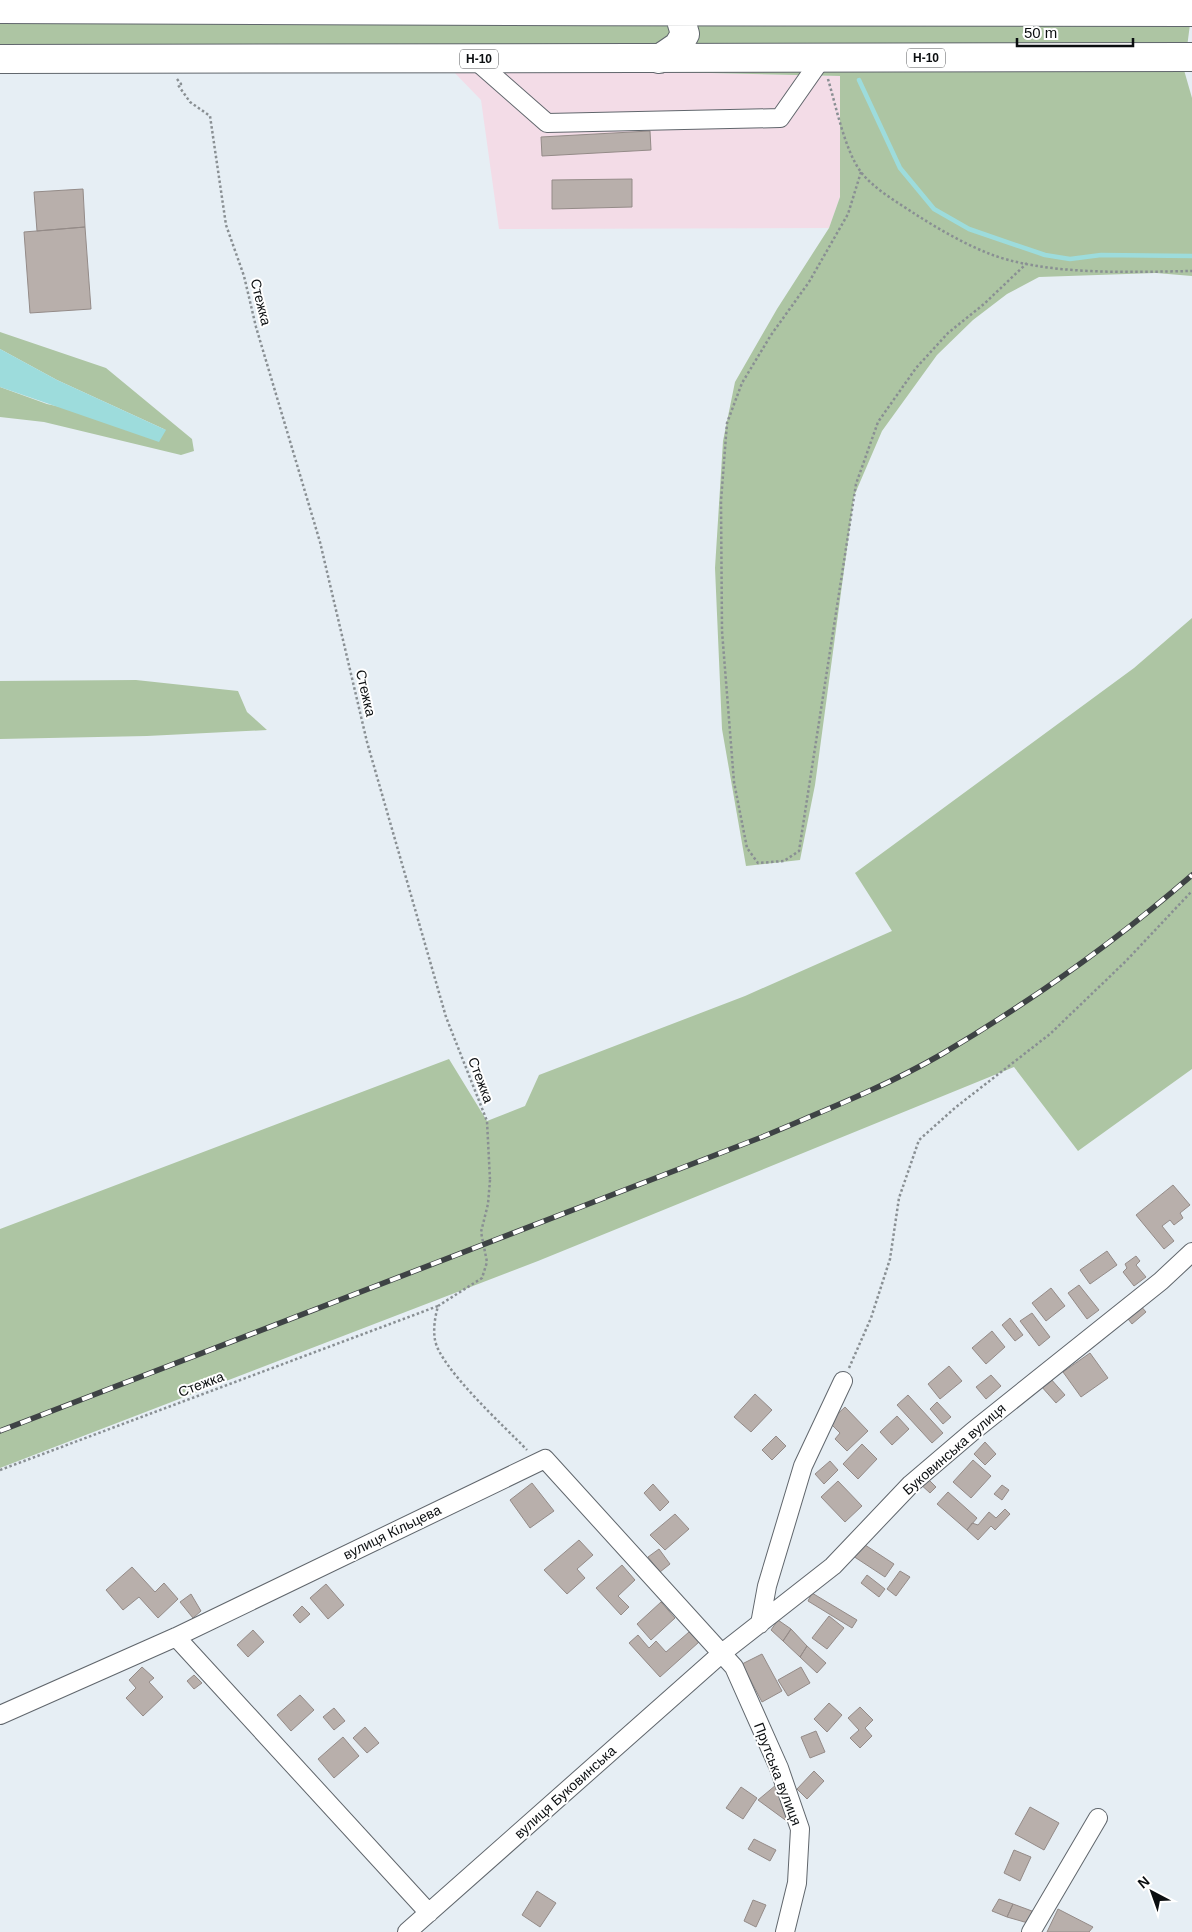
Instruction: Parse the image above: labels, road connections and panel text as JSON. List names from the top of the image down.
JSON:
{
  "streets": {
    "main road": ["Н-10"],
    "street": [
      "Буковинська вулиця",
      "вулиця Кільцева",
      "Прутська вулиця",
      "вулиця Буковинська"
    ],
    "path": ["Стежка"]
  },
  "crossings": [
    ["Буковинська вулиця", "Прутська вулиця"],
    ["Буковинська вулиця", "вулиця Буковинська"],
    ["Прутська вулиця", "вулиця Буковинська"]
  ],
  "scale_bar": "50 m",
  "north": "top left"
}
